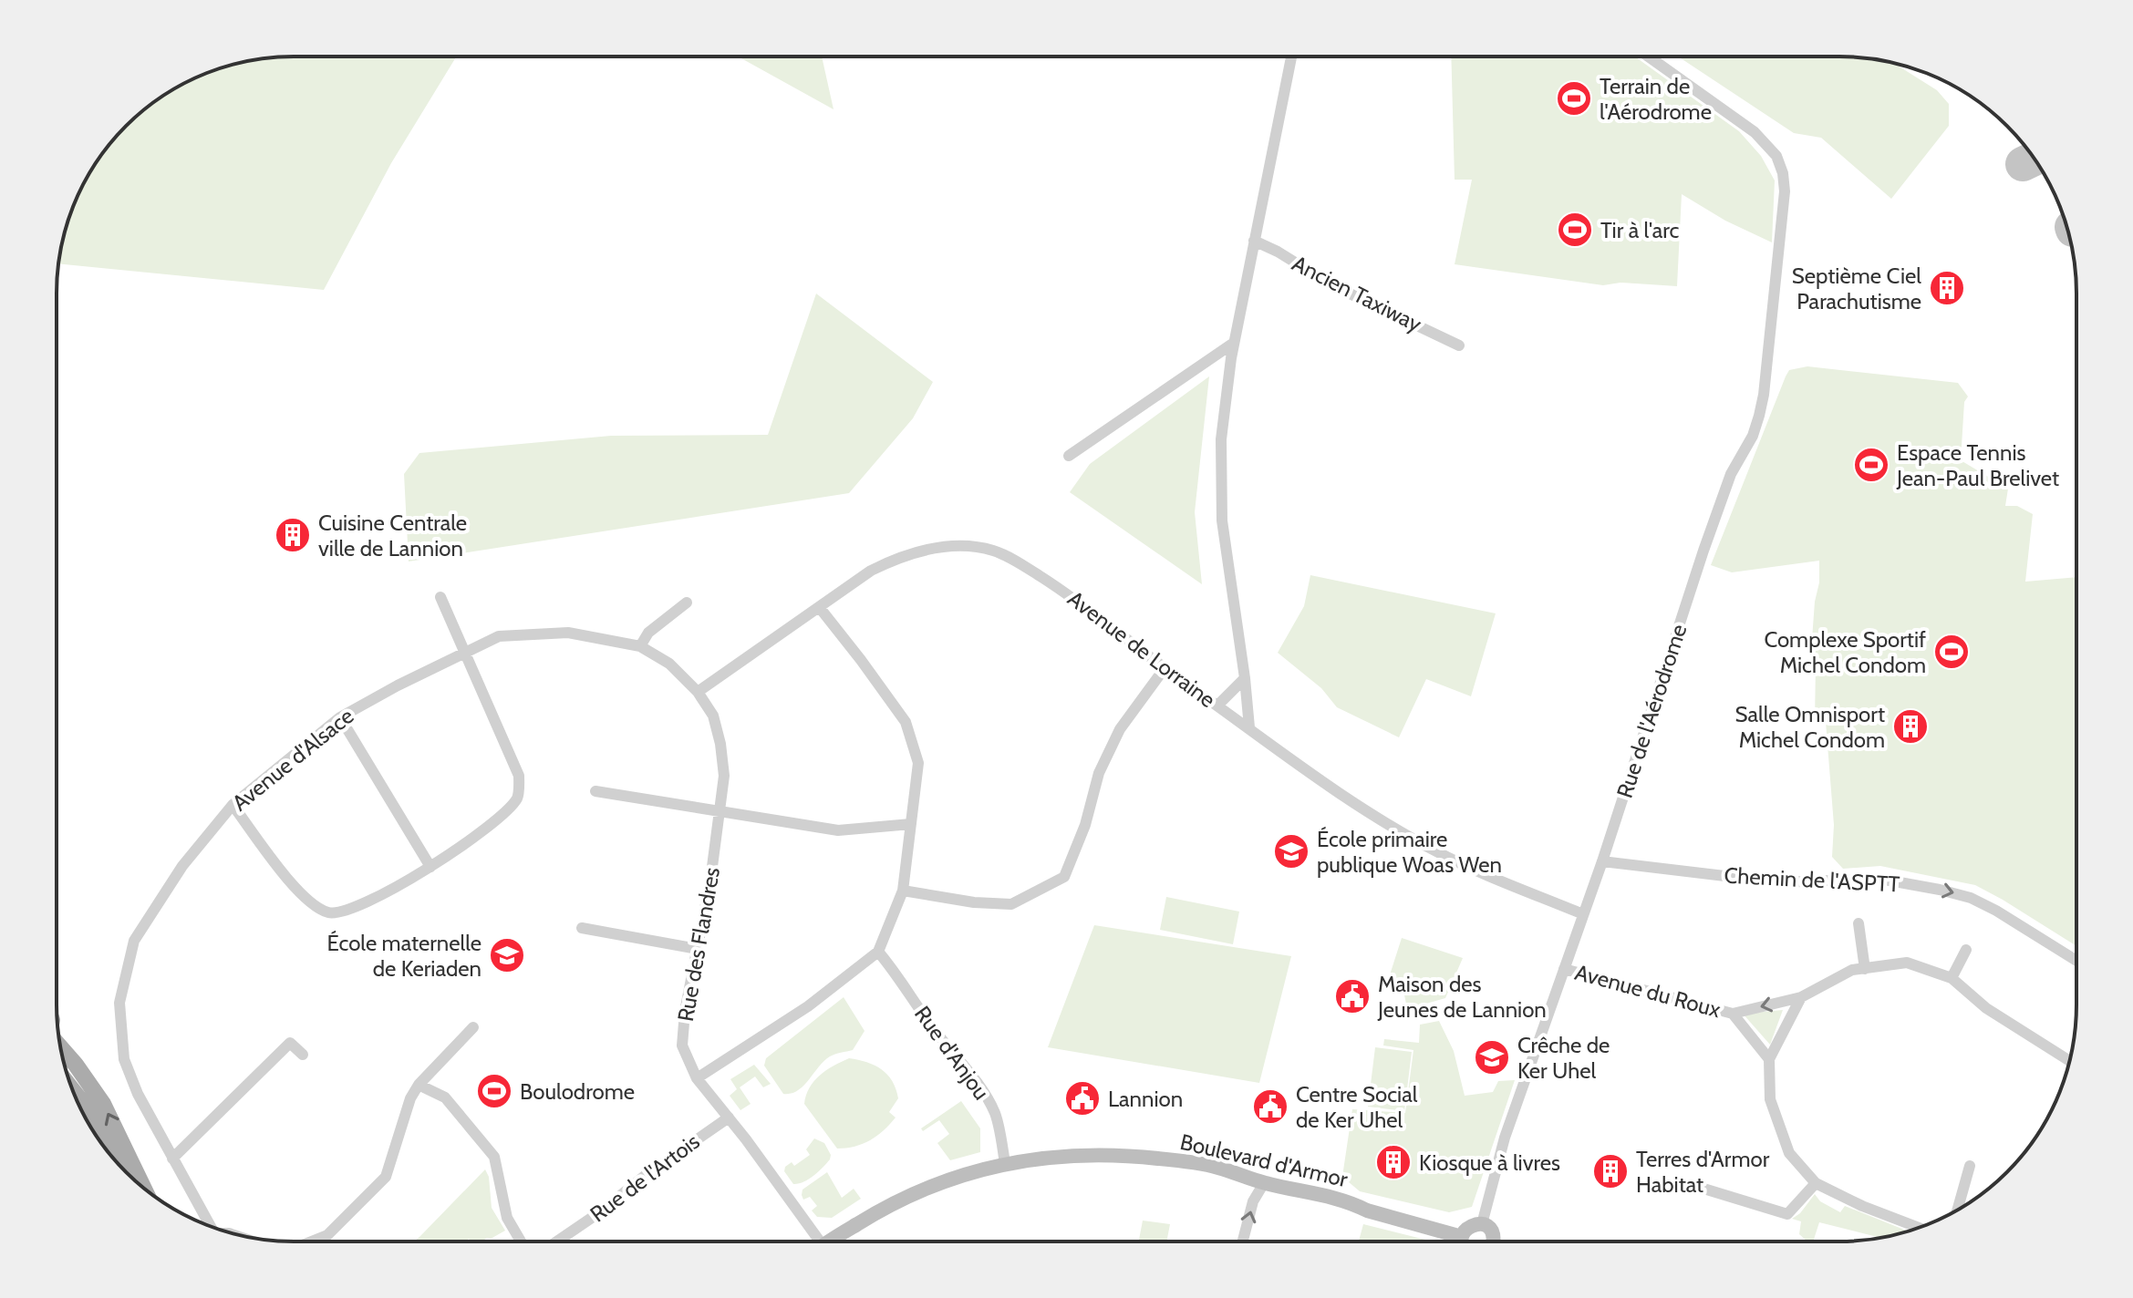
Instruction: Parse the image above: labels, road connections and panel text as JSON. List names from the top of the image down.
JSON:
{
  "streets": {
    "main road": ["Boulevard d'Armor"],
    "street": [
      "Ancien Taxiway",
      "Avenue de Lorraine",
      "Rue de l'Aérodrome",
      "Avenue d'Alsace",
      "Chemin de l'ASPTT",
      "Rue des Flandres",
      "Avenue du Roux",
      "Rue d'Anjou",
      "Rue de l'Artois"
    ]
  },
  "crossings": [
    ["Avenue de Lorraine", "Rue de l'Aérodrome"],
    ["Avenue de Lorraine", "Avenue d'Alsace"],
    ["Avenue de Lorraine", "Rue des Flandres"],
    ["Rue de l'Aérodrome", "Chemin de l'ASPTT"],
    ["Rue de l'Aérodrome", "Avenue du Roux"],
    ["Avenue d'Alsace", "Rue des Flandres"],
    ["Rue des Flandres", "Rue de l'Artois"],
    ["Rue d'Anjou", "Boulevard d'Armor"]
  ],
  "one_way": ["Chemin de l'ASPTT"],
  "places": {
    "sports": [
      "Terrain de l'Aérodrome",
      "Tir à l'arc",
      "Espace Tennis Jean-Paul Brelivet",
      "Complexe Sportif Michel Condom",
      "Boulodrome"
    ],
    "building": [
      "Septième Ciel Parachutisme",
      "Cuisine Centrale ville de Lannion",
      "Salle Omnisport Michel Condom",
      "Kiosque à livres",
      "Terres d'Armor Habitat"
    ],
    "school or university": ["École primaire publique Woas Wen", "École maternelle de Keriaden", "Crêche de Ker Uhel"],
    "public building": ["Maison des Jeunes de Lannion", "Lannion", "Centre Social de Ker Uhel"]
  }
}
